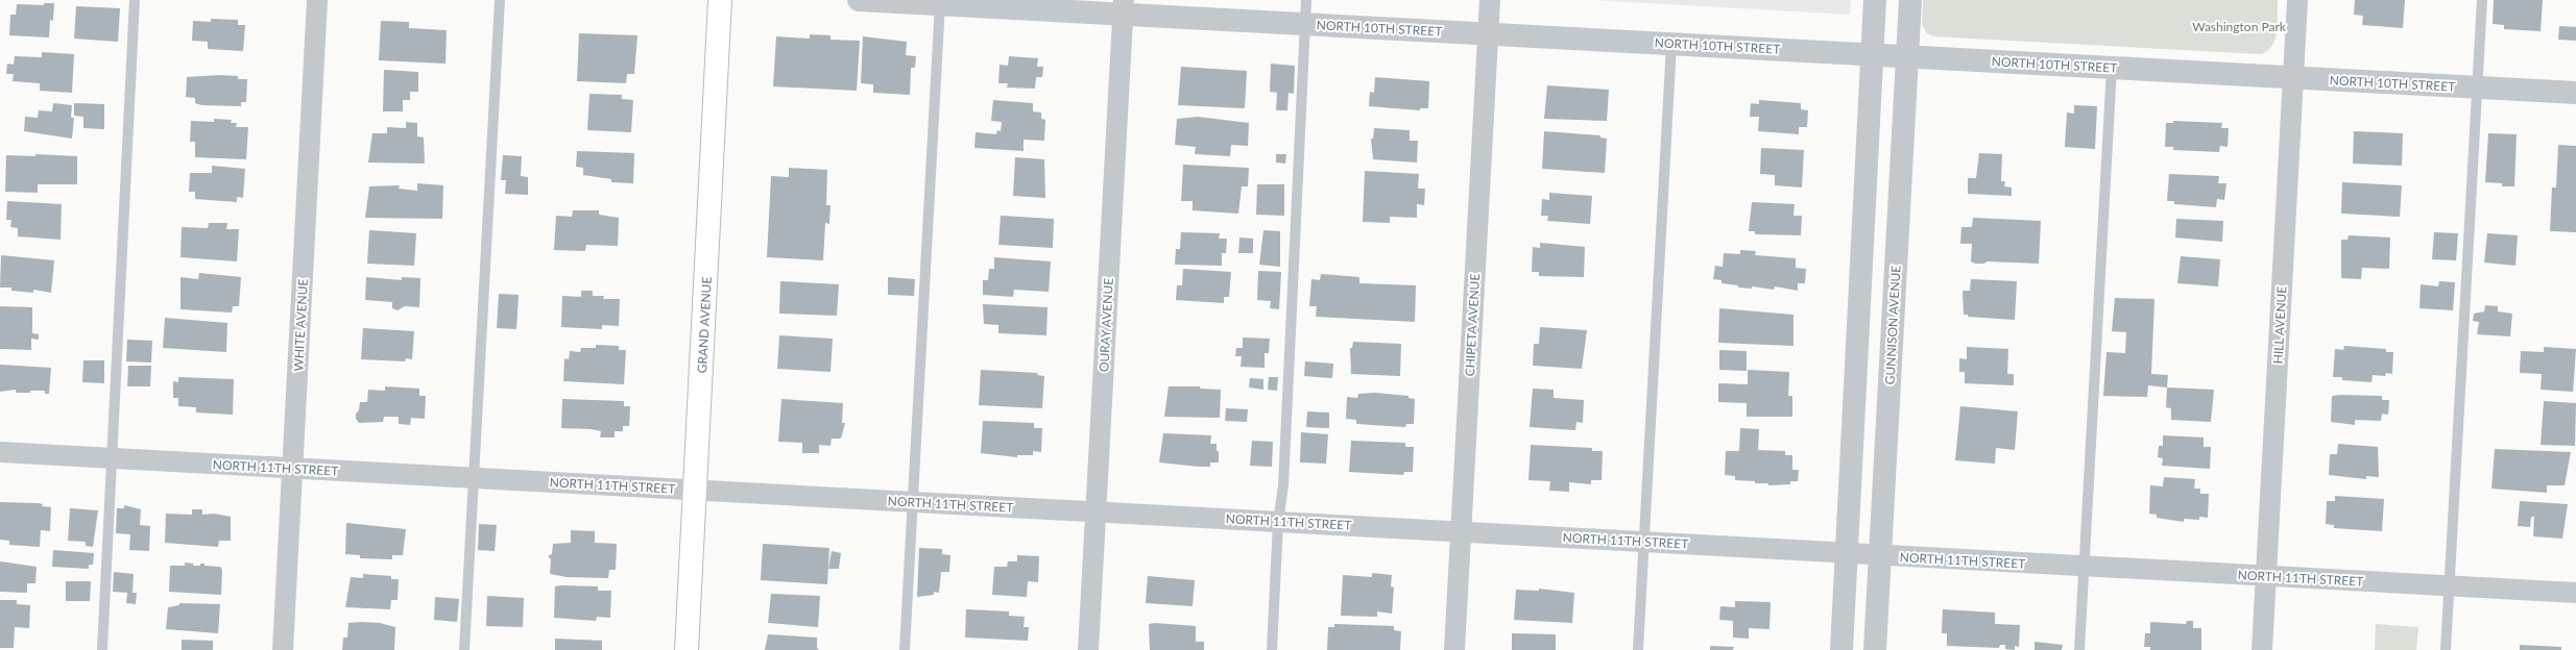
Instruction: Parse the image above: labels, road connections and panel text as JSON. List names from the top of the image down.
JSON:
{
  "streets": {
    "main road": ["GRAND AVENUE"],
    "street": [
      "NORTH 10TH STREET",
      "WHITE AVENUE",
      "OURAY AVENUE",
      "CHIPETA AVENUE",
      "GUNNISON AVENUE",
      "HILL AVENUE",
      "NORTH 11TH STREET"
    ]
  },
  "crossings": [
    ["NORTH 10TH STREET", "OURAY AVENUE"],
    ["NORTH 10TH STREET", "CHIPETA AVENUE"],
    ["NORTH 10TH STREET", "GUNNISON AVENUE"],
    ["NORTH 10TH STREET", "HILL AVENUE"],
    ["WHITE AVENUE", "NORTH 11TH STREET"],
    ["GRAND AVENUE", "NORTH 11TH STREET"],
    ["OURAY AVENUE", "NORTH 11TH STREET"],
    ["CHIPETA AVENUE", "NORTH 11TH STREET"],
    ["GUNNISON AVENUE", "NORTH 11TH STREET"],
    ["HILL AVENUE", "NORTH 11TH STREET"]
  ],
  "parks": ["Washington Park"]
}
